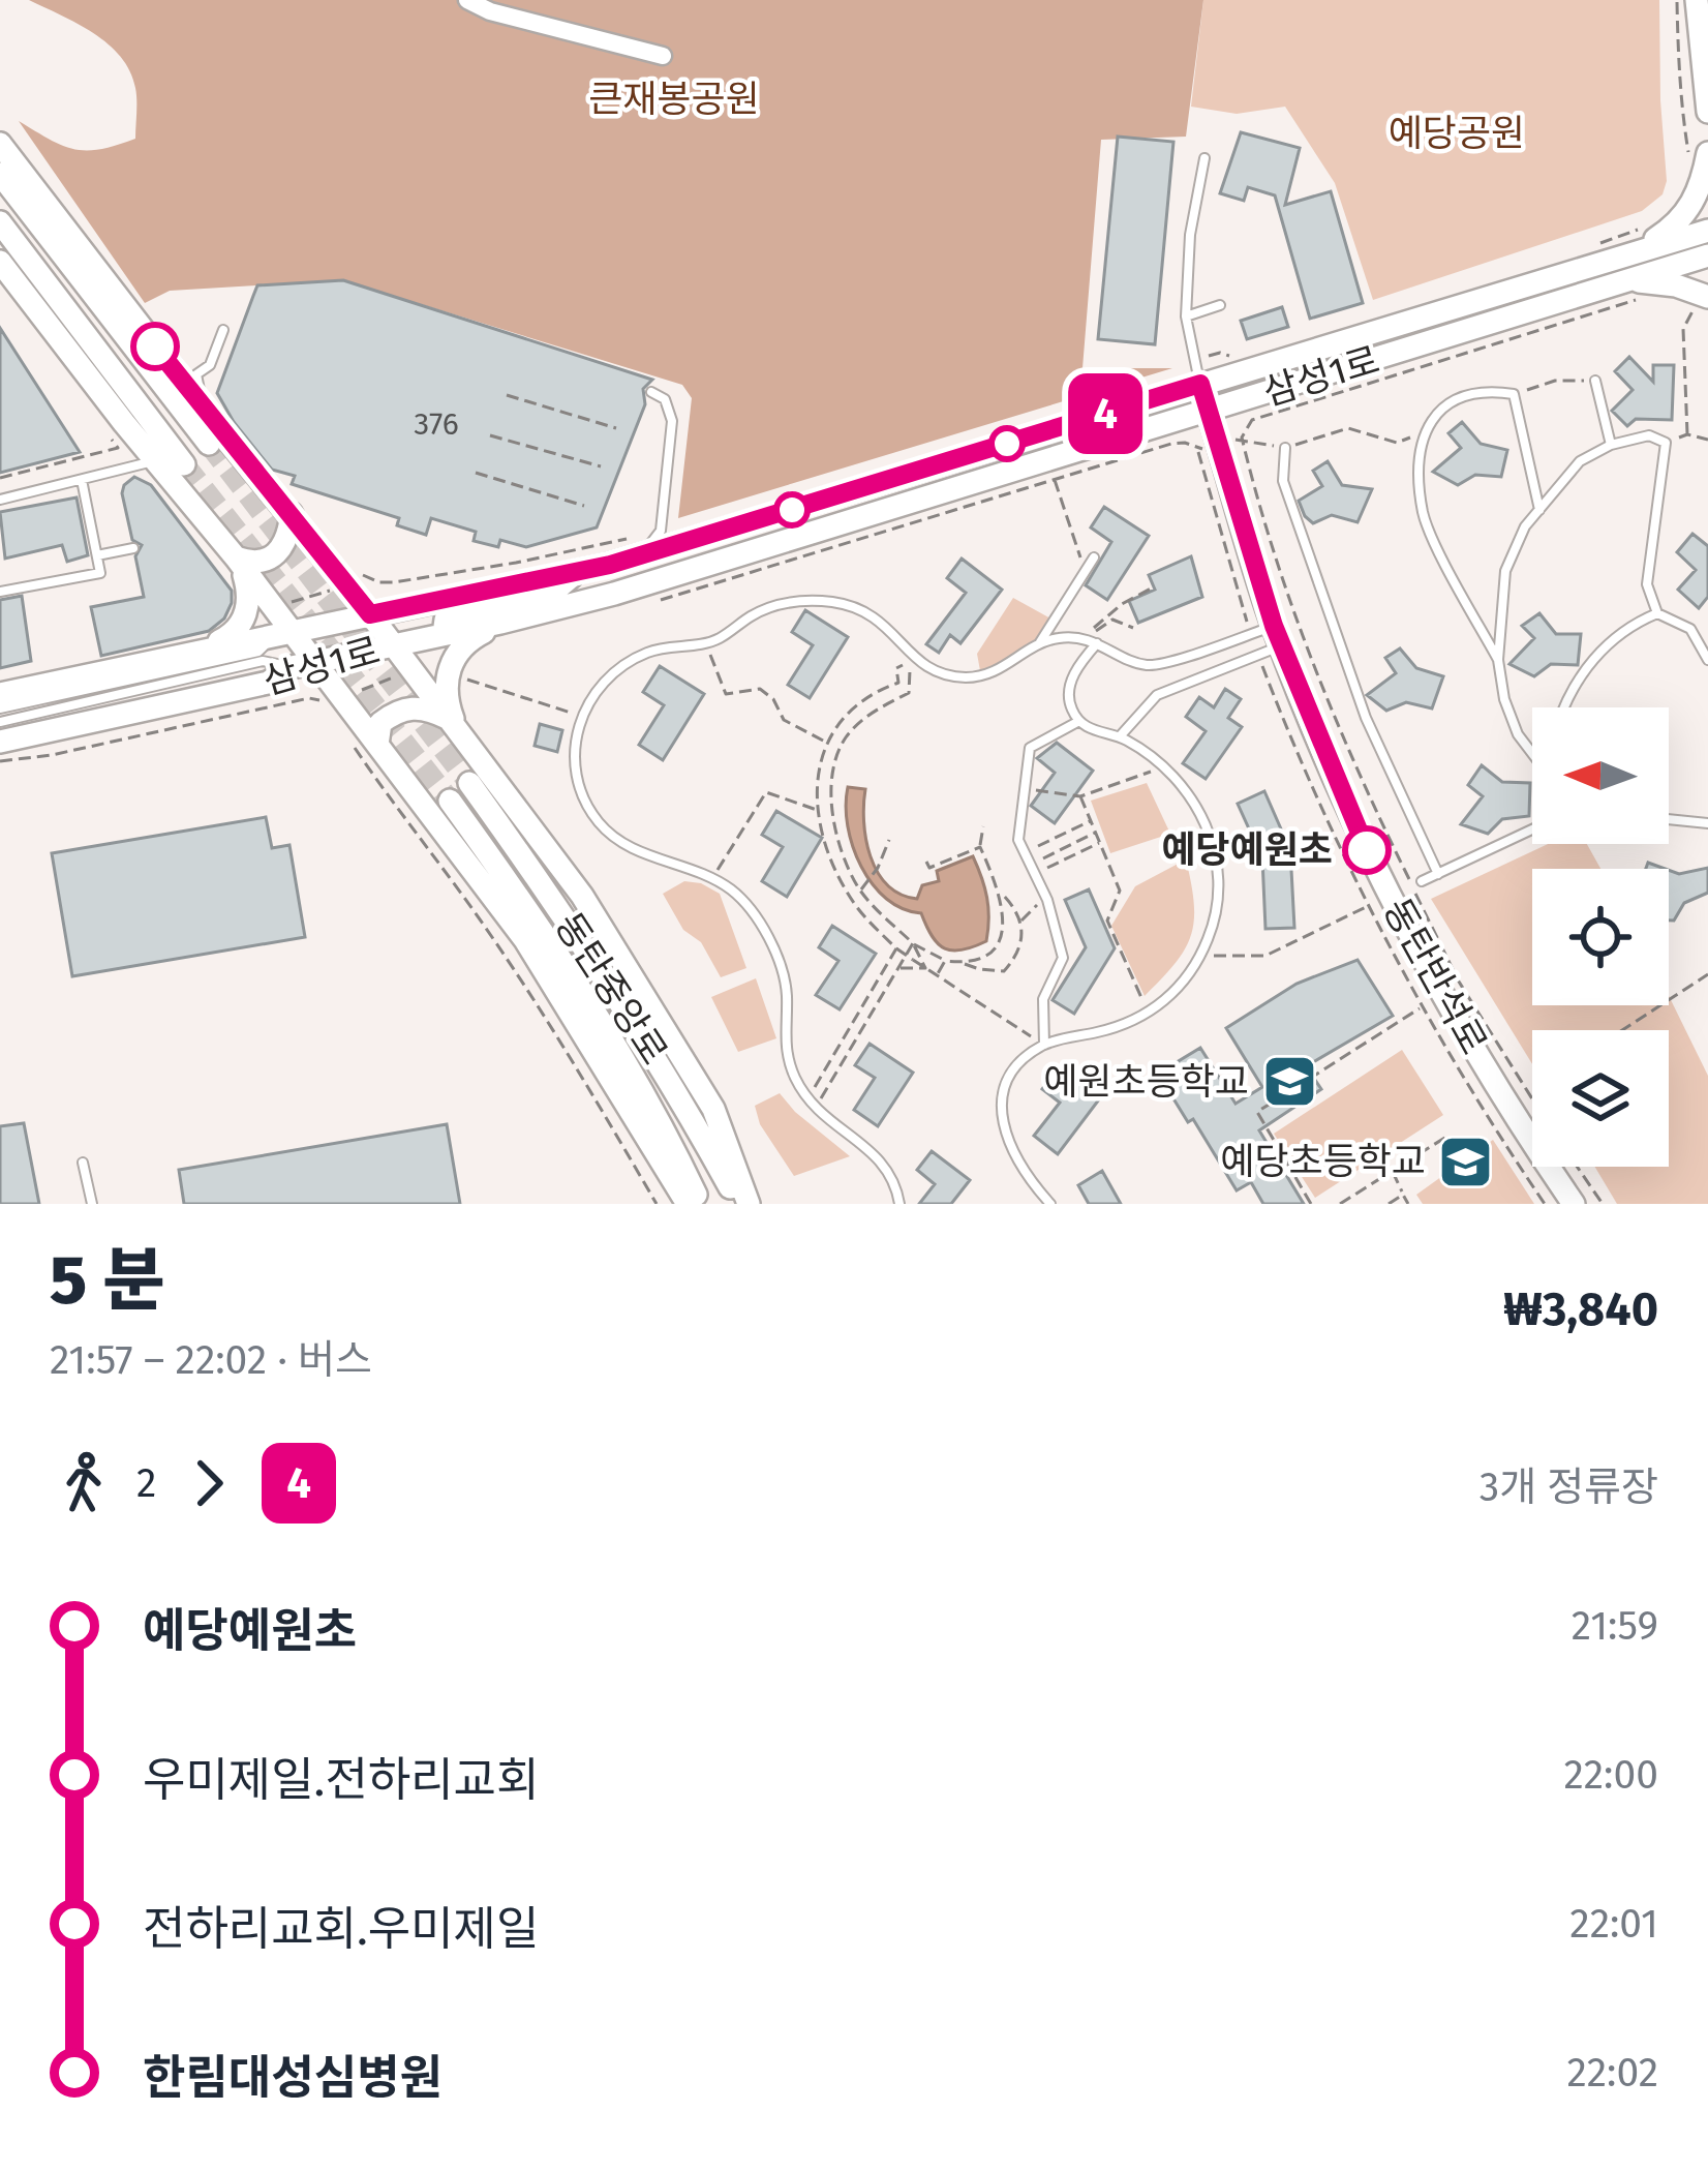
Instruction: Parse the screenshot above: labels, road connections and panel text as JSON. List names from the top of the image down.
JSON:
{
  "streets": {
    "street": ["삼성1로", "동탄반석로", "동탄중앙로"]
  },
  "crossings": [
    ["삼성1로", "동탄반석로"]
  ],
  "parks": ["큰재봉공원", "예당공원"],
  "places": {
    "other": ["예당예원초"],
    "school or university": ["예원초등학교", "예당초등학교"]
  },
  "lines": ["bus line 4"],
  "house_numbers": ["376"],
  "north": "left",
  "page": {
    "on_map": "4",
    "heading": ["5 분", "21:57 – 22:02 · 버스", "₩3,840"],
    "legs": ["2", "4", "3개 정류장"],
    "list": [
      {
        "name": "예당예원초",
        "value": "21:59"
      },
      {
        "name": "우미제일.전하리교회",
        "value": "22:00"
      },
      {
        "name": "전하리교회.우미제일",
        "value": "22:01"
      },
      {
        "name": "한림대성심병원",
        "value": "22:02"
      }
    ]
  }
}
